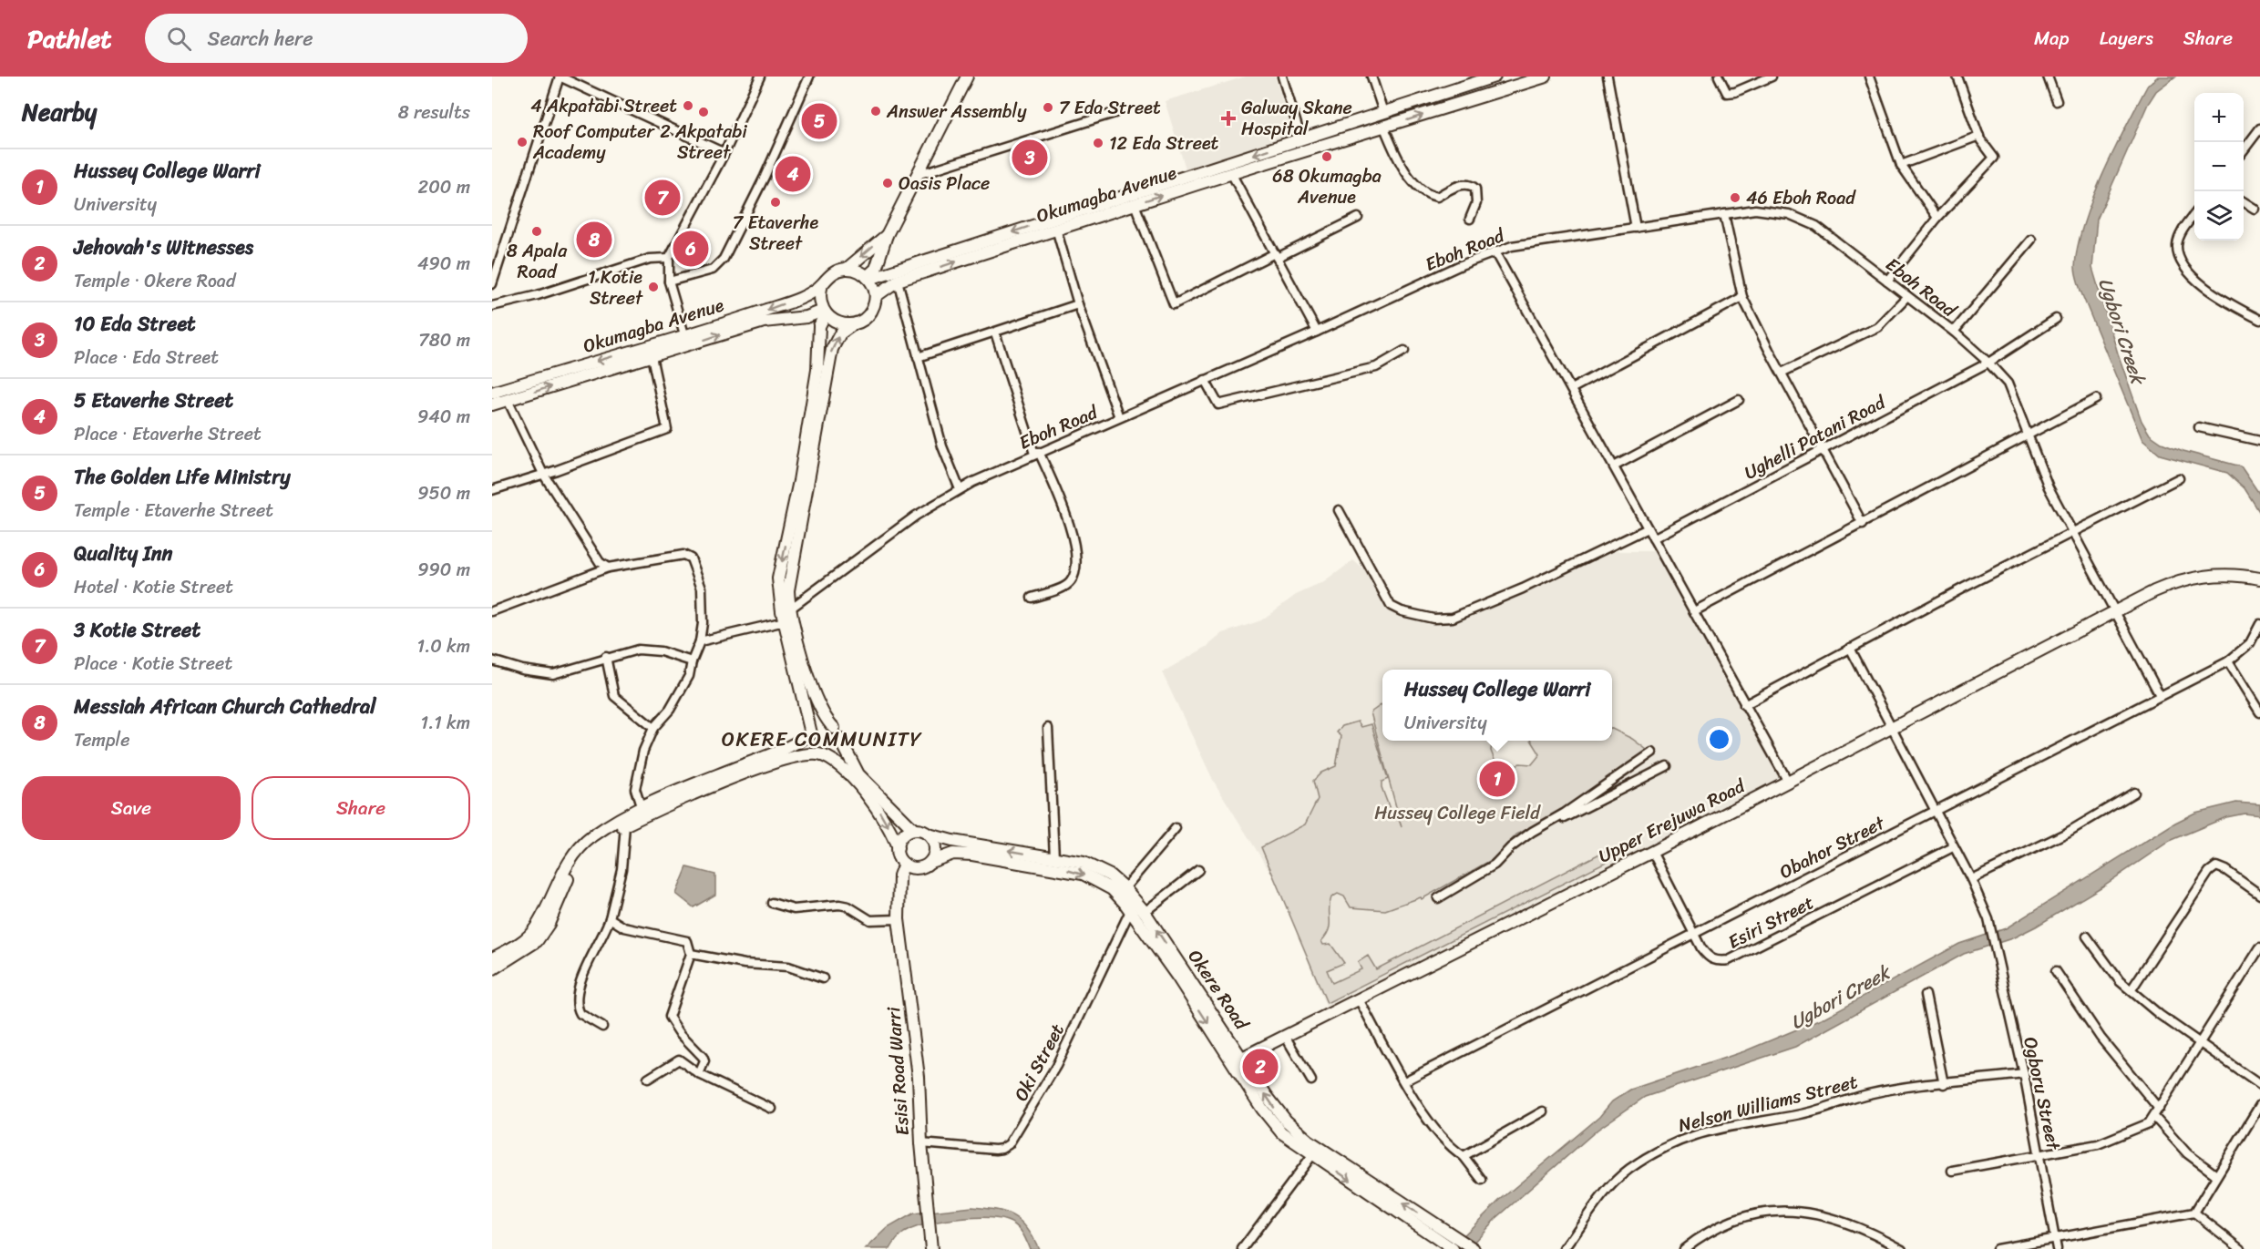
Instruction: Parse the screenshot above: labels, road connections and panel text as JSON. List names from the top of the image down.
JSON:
{
  "streets": {
    "main road": [
      "Okumagba Avenue",
      "Upper Erejuwa Road",
      "Okere Road",
      "Esisi Road Warri"
    ],
    "street": [
      "Eboh Road",
      "Ughelli Patani Road",
      "Obahor Street",
      "Esiri Street",
      "Oki Street",
      "Ogboru Street",
      "Nelson Williams Street"
    ]
  },
  "crossings": [
    ["Eboh Road", "Ughelli Patani Road"],
    ["Eboh Road", "Upper Erejuwa Road"],
    ["Eboh Road", "Obahor Street"],
    ["Upper Erejuwa Road", "Esiri Street"],
    ["Upper Erejuwa Road", "Okere Road"],
    ["Upper Erejuwa Road", "Ogboru Street"],
    ["Obahor Street", "Esiri Street"],
    ["Obahor Street", "Ogboru Street"],
    ["Esiri Street", "Ogboru Street"],
    ["Okere Road", "Oki Street"],
    ["Okere Road", "Esisi Road Warri"],
    ["Oki Street", "Esisi Road Warri"],
    ["Ogboru Street", "Nelson Williams Street"]
  ],
  "districts": ["OKERE COMMUNITY"],
  "water": ["Ugbori Creek"],
  "parks": ["Hussey College Field"],
  "places": {
    "other": [
      "4 Akpatabi Street",
      "7 Eda Street",
      "Answer Assembly",
      "2 Akpatabi Street",
      "Roof Computer Academy",
      "12 Eda Street",
      "68 Okumagba Avenue",
      "Oasis Place",
      "46 Eboh Road",
      "7 Etaverhe Street",
      "8 Apala Road",
      "1 Kotie Street"
    ],
    "health": ["Galway Skane Hospital"]
  },
  "page": {
    "header": "Pathlet",
    "search": "Search here",
    "nav": ["Map", "Layers", "Share"],
    "heading": ["Nearby", "8 results"],
    "map_buttons": ["+", "−"],
    "pins": [
      "5",
      "3",
      "4",
      "7",
      "8",
      "6",
      "1",
      "2"
    ],
    "list": [
      {
        "mark": "1",
        "name": "Hussey College Warri",
        "note": "University",
        "value": "200 m"
      },
      {
        "mark": "2",
        "name": "Jehovah's Witnesses",
        "note": "Temple · Okere Road",
        "value": "490 m"
      },
      {
        "mark": "3",
        "name": "10 Eda Street",
        "note": "Place · Eda Street",
        "value": "780 m"
      },
      {
        "mark": "4",
        "name": "5 Etaverhe Street",
        "note": "Place · Etaverhe Street",
        "value": "940 m"
      },
      {
        "mark": "5",
        "name": "The Golden Life Ministry",
        "note": "Temple · Etaverhe Street",
        "value": "950 m"
      },
      {
        "mark": "6",
        "name": "Quality Inn",
        "note": "Hotel · Kotie Street",
        "value": "990 m"
      },
      {
        "mark": "7",
        "name": "3 Kotie Street",
        "note": "Place · Kotie Street",
        "value": "1.0 km"
      },
      {
        "mark": "8",
        "name": "Messiah African Church Cathedral",
        "note": "Temple",
        "value": "1.1 km"
      }
    ],
    "popup": ["Hussey College Warri", "University"],
    "buttons": ["Save", "Share"]
  }
}
